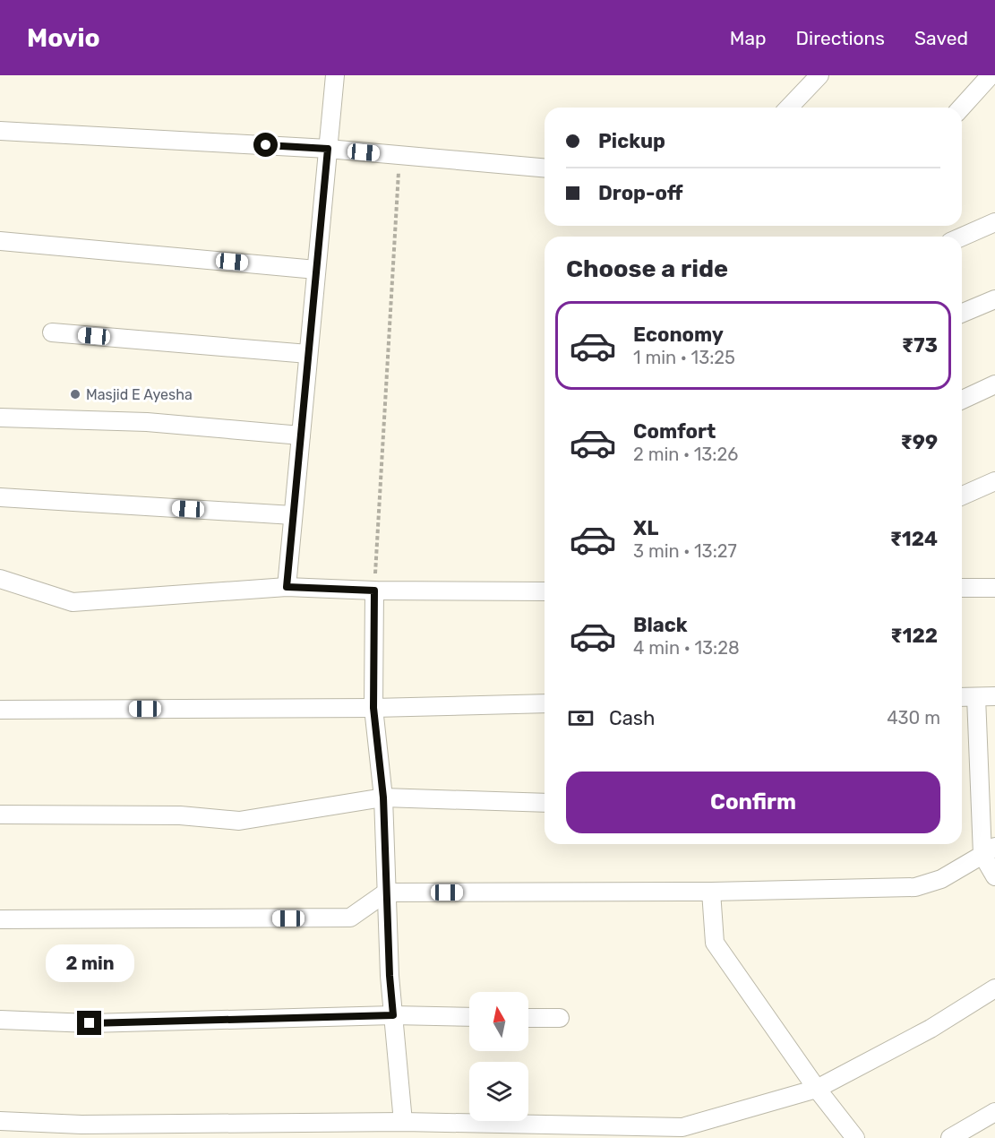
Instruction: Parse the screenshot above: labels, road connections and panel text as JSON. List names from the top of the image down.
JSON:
{
  "places": ["Masjid E Ayesha"],
  "north": "top",
  "page": {
    "header": "Movio",
    "nav": ["Map", "Directions", "Saved"],
    "banner": ["Pickup", "Drop-off"],
    "heading": "Choose a ride",
    "list": [
      {
        "name": "Economy",
        "note": "1 min · 13:25",
        "value": "₹73"
      },
      {
        "name": "Comfort",
        "note": "2 min · 13:26",
        "value": "₹99"
      },
      {
        "name": "XL",
        "note": "3 min · 13:27",
        "value": "₹124"
      },
      {
        "name": "Black",
        "note": "4 min · 13:28",
        "value": "₹122"
      }
    ],
    "pay": ["Cash", "430 m"],
    "buttons": "Confirm",
    "bubble": "2 min"
  }
}
